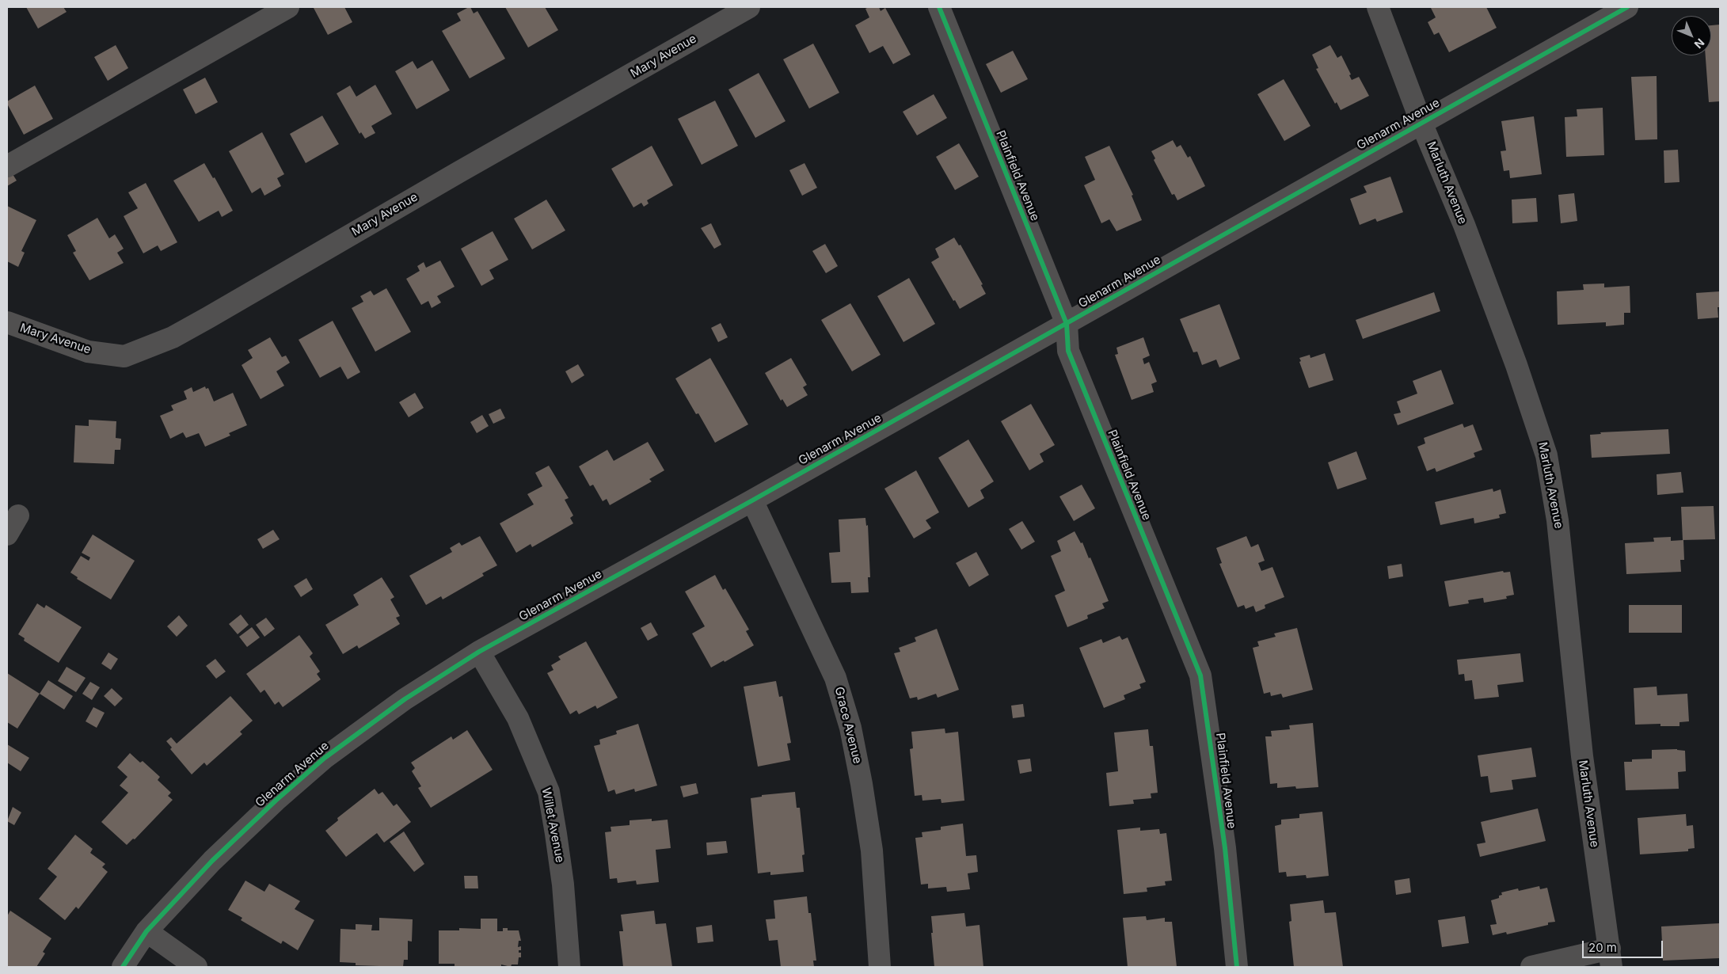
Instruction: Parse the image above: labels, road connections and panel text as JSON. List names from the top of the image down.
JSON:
{
  "streets": {
    "street": [
      "Mary Avenue",
      "Glenarm Avenue",
      "Plainfield Avenue",
      "Marluth Avenue",
      "Grace Avenue",
      "Willet Avenue"
    ]
  },
  "crossings": [
    ["Glenarm Avenue", "Plainfield Avenue"],
    ["Glenarm Avenue", "Marluth Avenue"],
    ["Glenarm Avenue", "Grace Avenue"],
    ["Glenarm Avenue", "Willet Avenue"]
  ],
  "scale_bar": "20 m",
  "north": "bottom right"
}
